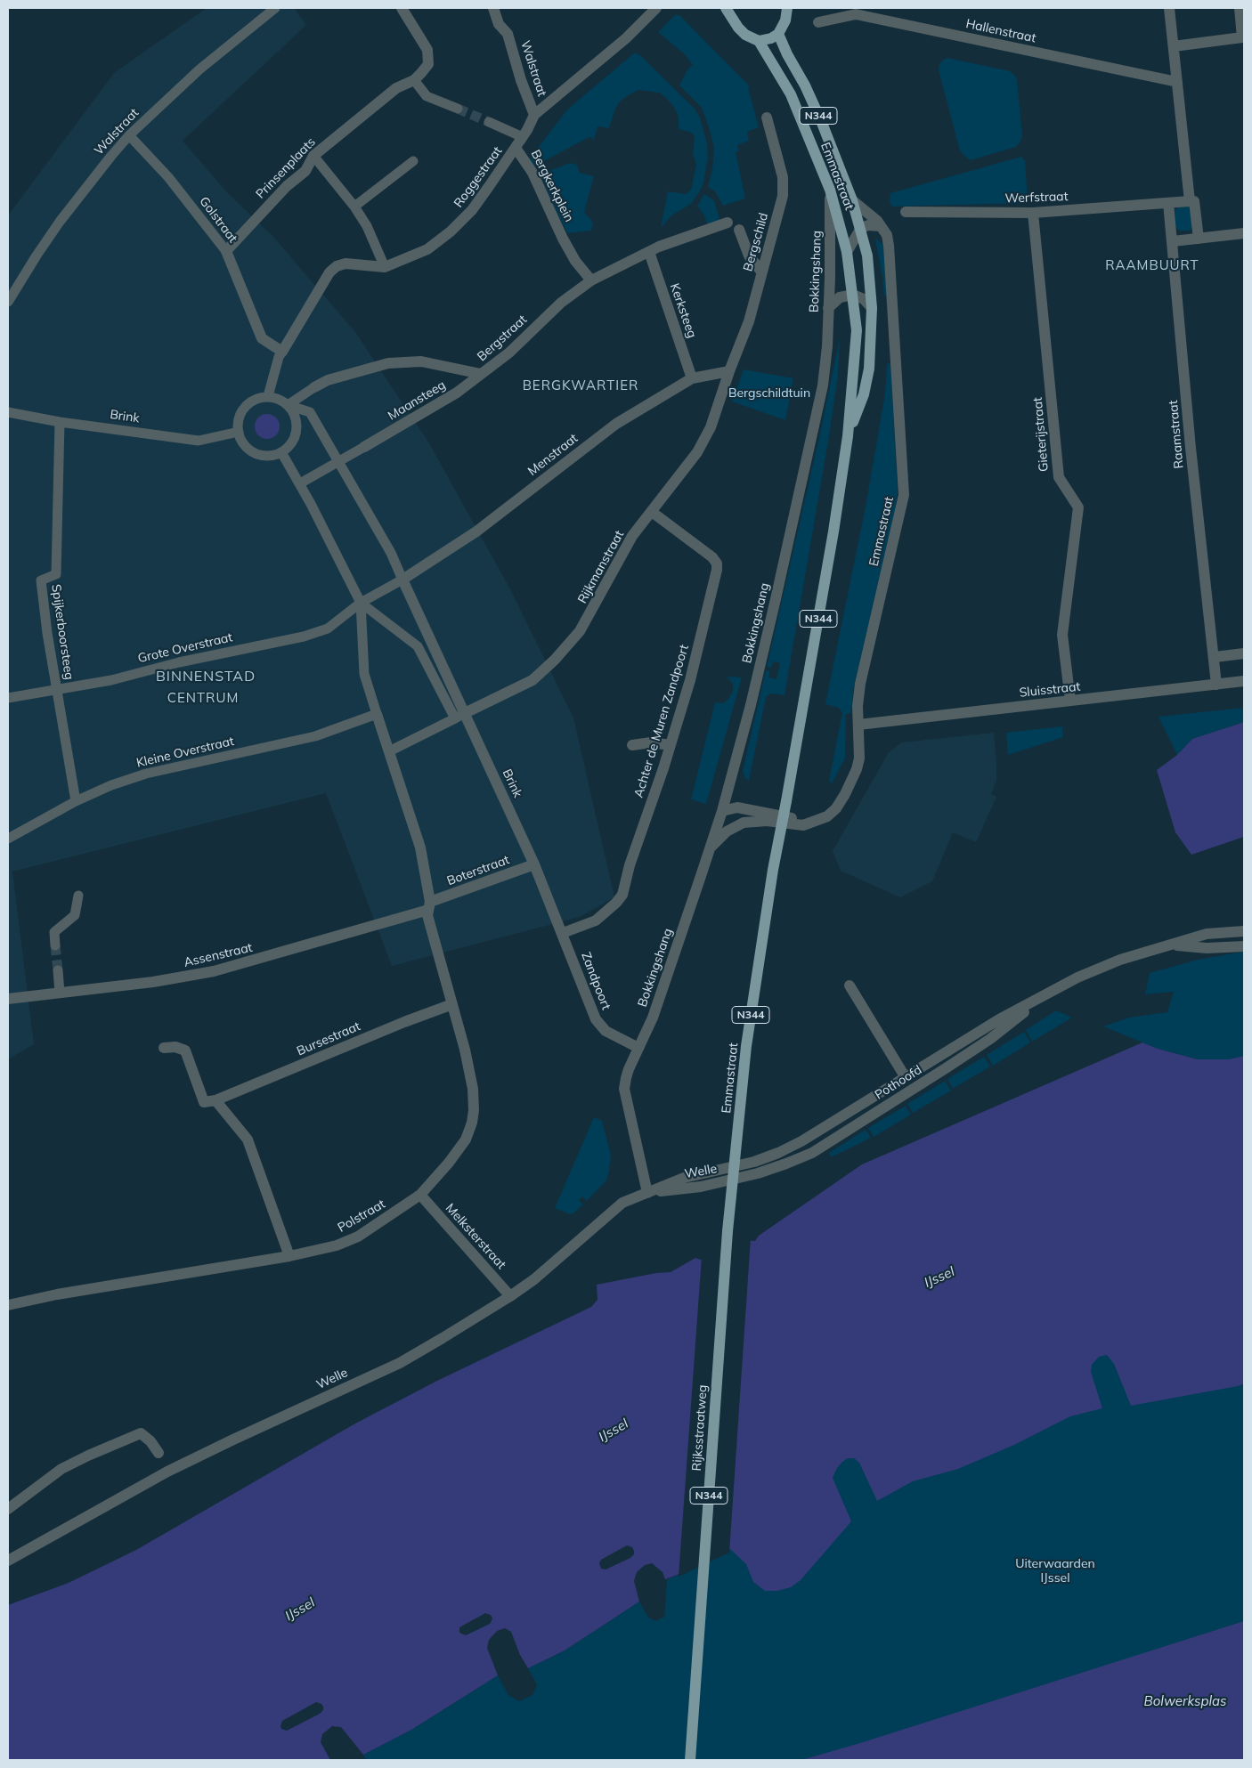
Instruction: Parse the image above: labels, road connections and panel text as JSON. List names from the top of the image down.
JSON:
{
  "streets": {
    "main road": ["N344", "Emmastraat", "Rijksstraatweg"],
    "street": [
      "Hallenstraat",
      "Walstraat",
      "Prinsenplaats",
      "Roggestraat",
      "Bergkerkplein",
      "Werfstraat",
      "Golstraat",
      "Bergschild",
      "Bokkingshang",
      "Kerksteeg",
      "Bergstraat",
      "Maansteeg",
      "Brink",
      "Gieterijstraat",
      "Raamstraat",
      "Menstraat",
      "Rijkmanstraat",
      "Spijkerboorsteeg",
      "Grote Overstraat",
      "Sluisstraat",
      "Achter de Muren Zandpoort",
      "Kleine Overstraat",
      "Boterstraat",
      "Assenstraat",
      "Zandpoort",
      "Bursestraat",
      "Pothoofd",
      "Welle",
      "Polstraat",
      "Melksterstraat"
    ]
  },
  "crossings": [
    ["Walstraat", "Bergkerkplein"],
    ["Walstraat", "Golstraat"],
    ["N344", "Emmastraat"],
    ["Prinsenplaats", "Golstraat"],
    ["Emmastraat", "Bokkingshang"],
    ["Emmastraat", "Sluisstraat"],
    ["Emmastraat", "Rijksstraatweg"],
    ["Roggestraat", "Bergkerkplein"],
    ["Roggestraat", "Golstraat"],
    ["Bergkerkplein", "Bergstraat"],
    ["Werfstraat", "Gieterijstraat"],
    ["Werfstraat", "Raamstraat"],
    ["Bergschild", "Menstraat"],
    ["Bergschild", "Rijkmanstraat"],
    ["Bokkingshang", "Zandpoort"],
    ["Kerksteeg", "Menstraat"],
    ["Bergstraat", "Maansteeg"],
    ["Brink", "Menstraat"],
    ["Brink", "Rijkmanstraat"],
    ["Brink", "Spijkerboorsteeg"],
    ["Brink", "Grote Overstraat"],
    ["Brink", "Kleine Overstraat"],
    ["Brink", "Boterstraat"],
    ["Brink", "Assenstraat"],
    ["Brink", "Zandpoort"],
    ["Brink", "Polstraat"],
    ["Gieterijstraat", "Sluisstraat"],
    ["Raamstraat", "Sluisstraat"],
    ["Menstraat", "Rijkmanstraat"],
    ["Rijkmanstraat", "Achter de Muren Zandpoort"],
    ["Spijkerboorsteeg", "Grote Overstraat"],
    ["Spijkerboorsteeg", "Kleine Overstraat"],
    ["Achter de Muren Zandpoort", "Zandpoort"],
    ["Boterstraat", "Assenstraat"],
    ["Boterstraat", "Zandpoort"],
    ["Boterstraat", "Polstraat"],
    ["Assenstraat", "Polstraat"],
    ["Bursestraat", "Polstraat"],
    ["Pothoofd", "Welle"],
    ["Welle", "Melksterstraat"],
    ["Polstraat", "Melksterstraat"]
  ],
  "districts": [
    "RAAMBUURT",
    "BERGKWARTIER",
    "BINNENSTAD",
    "CENTRUM"
  ],
  "water": ["IJssel", "Bolwerksplas"],
  "parks": ["Bergschildtuin", "Uiterwaarden IJssel"]
}
